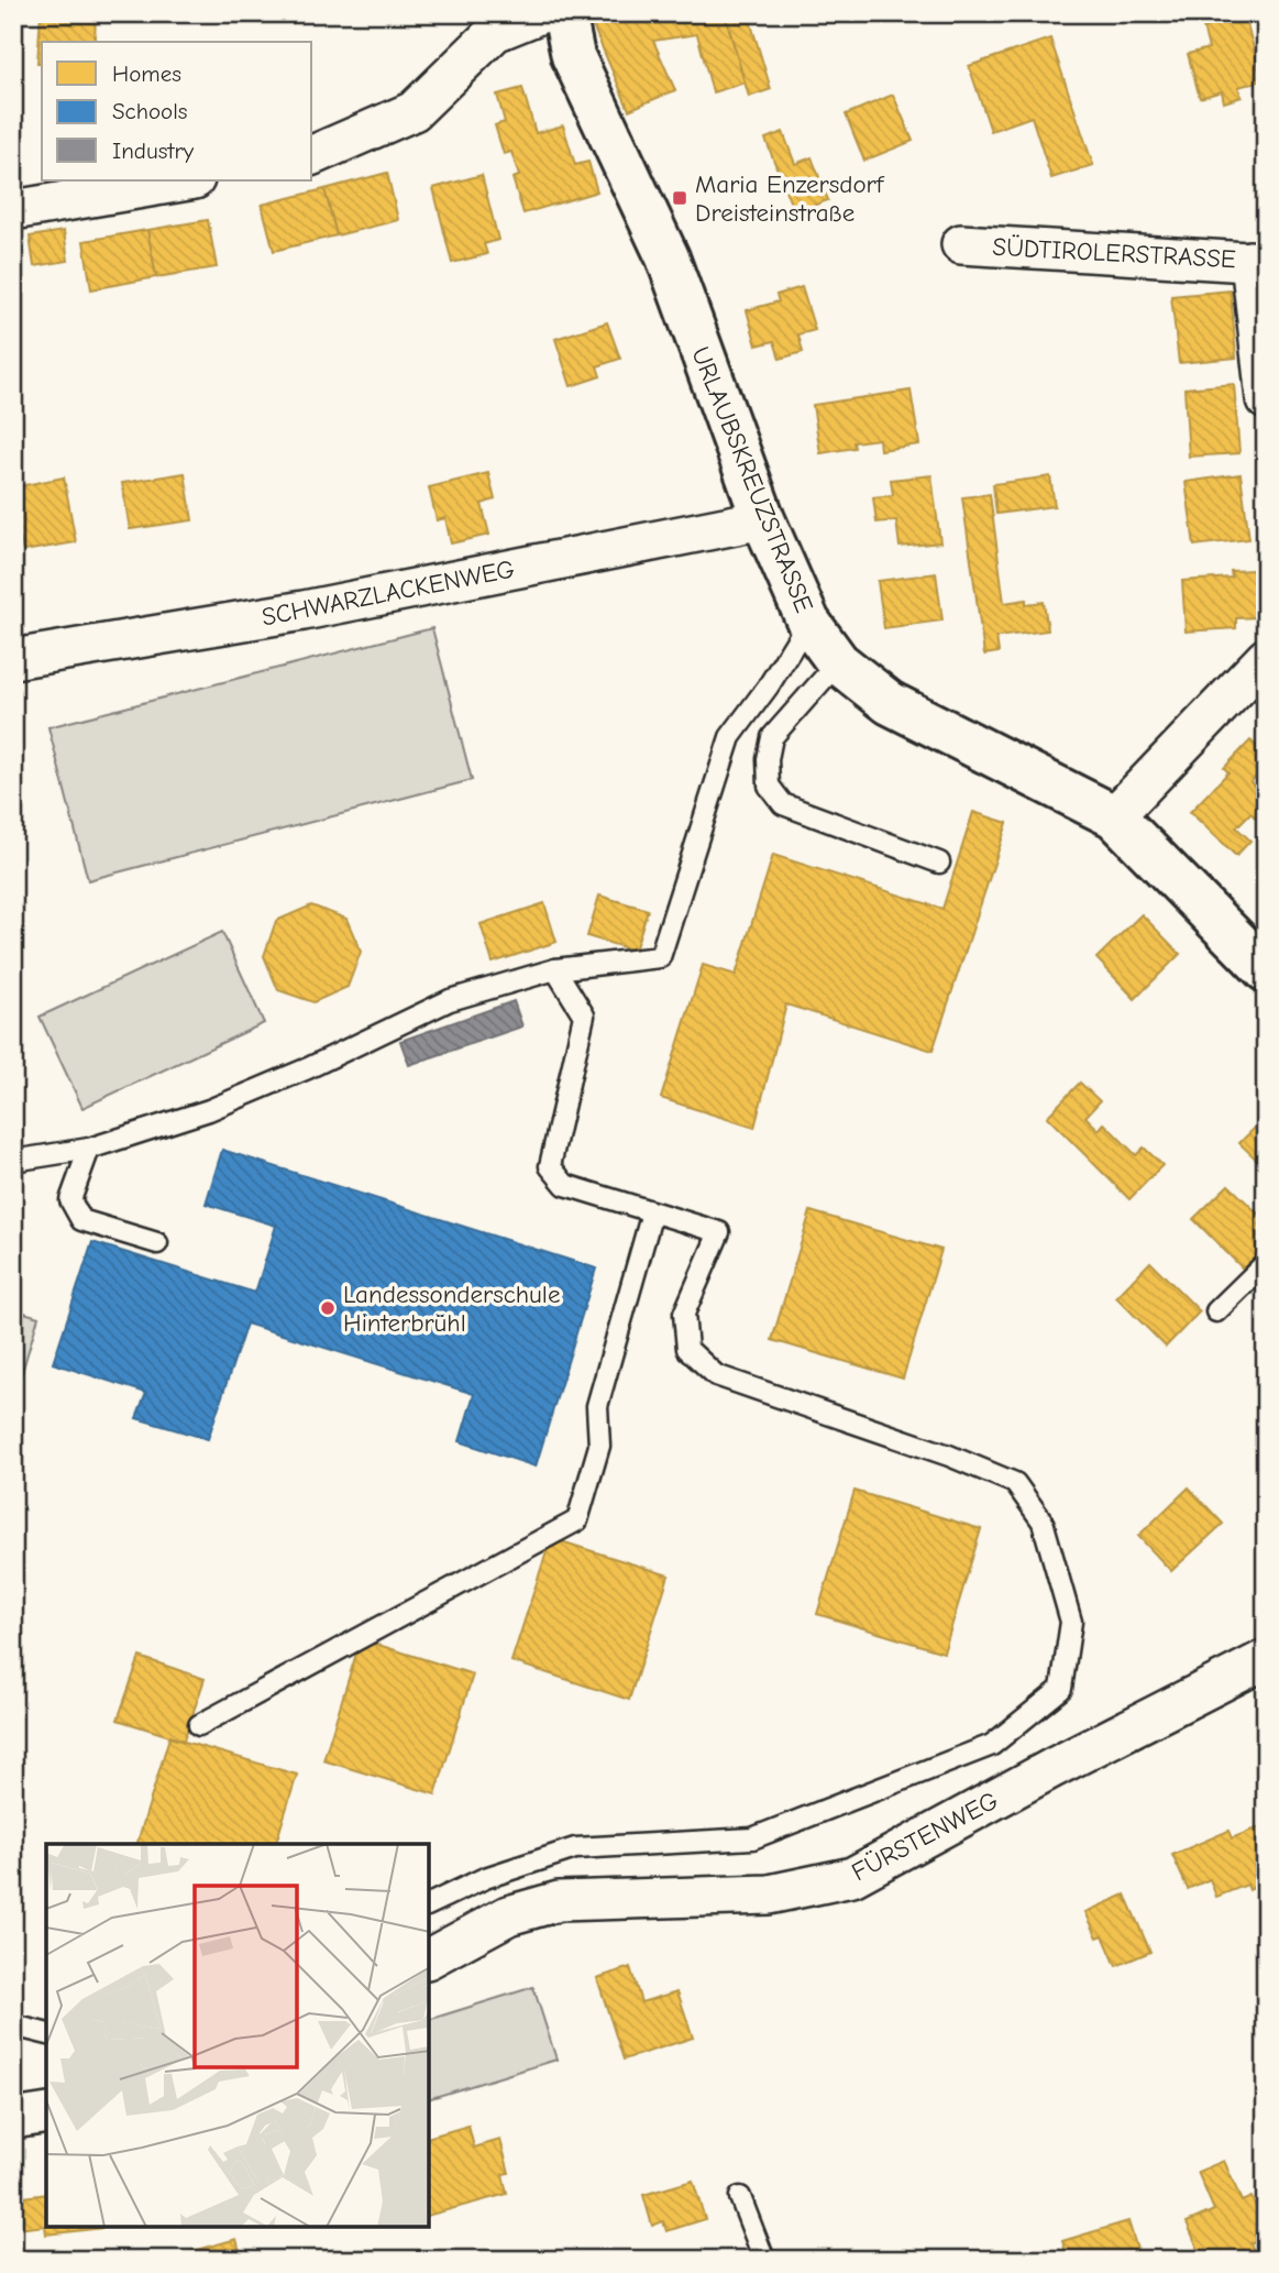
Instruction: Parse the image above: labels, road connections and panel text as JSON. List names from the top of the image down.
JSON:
{
  "streets": {
    "street": [
      "SÜDTIROLERSTRASSE",
      "URLAUBSKREUZSTRASSE",
      "SCHWARZLACKENWEG",
      "FÜRSTENWEG"
    ]
  },
  "crossings": [
    ["URLAUBSKREUZSTRASSE", "SCHWARZLACKENWEG"]
  ],
  "places": {
    "transit": ["Maria Enzersdorf Dreisteinstraße"],
    "other": ["Landessonderschule Hinterbrühl"]
  },
  "legend": ["Homes", "Schools", "Industry"]
}
